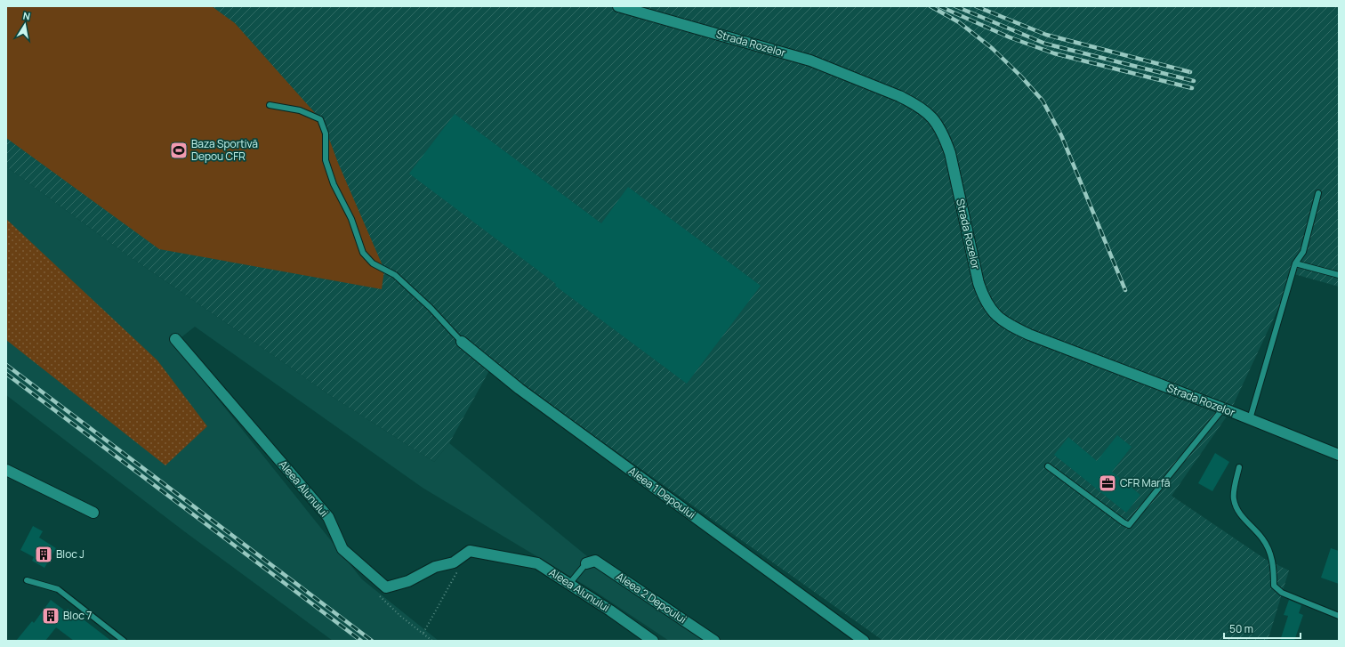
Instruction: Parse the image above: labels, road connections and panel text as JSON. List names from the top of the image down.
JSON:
{
  "streets": {
    "street": [
      "Strada Rozelor",
      "Aleea Alunului",
      "Aleea 1 Depoului",
      "Aleea 2 Depoului"
    ]
  },
  "places": {
    "sports": ["Baza Sportivă Depou CFR"],
    "office": ["CFR Marfă"],
    "building": ["Bloc J", "Bloc 7"]
  },
  "scale_bar": "50 m",
  "north": "top"
}
